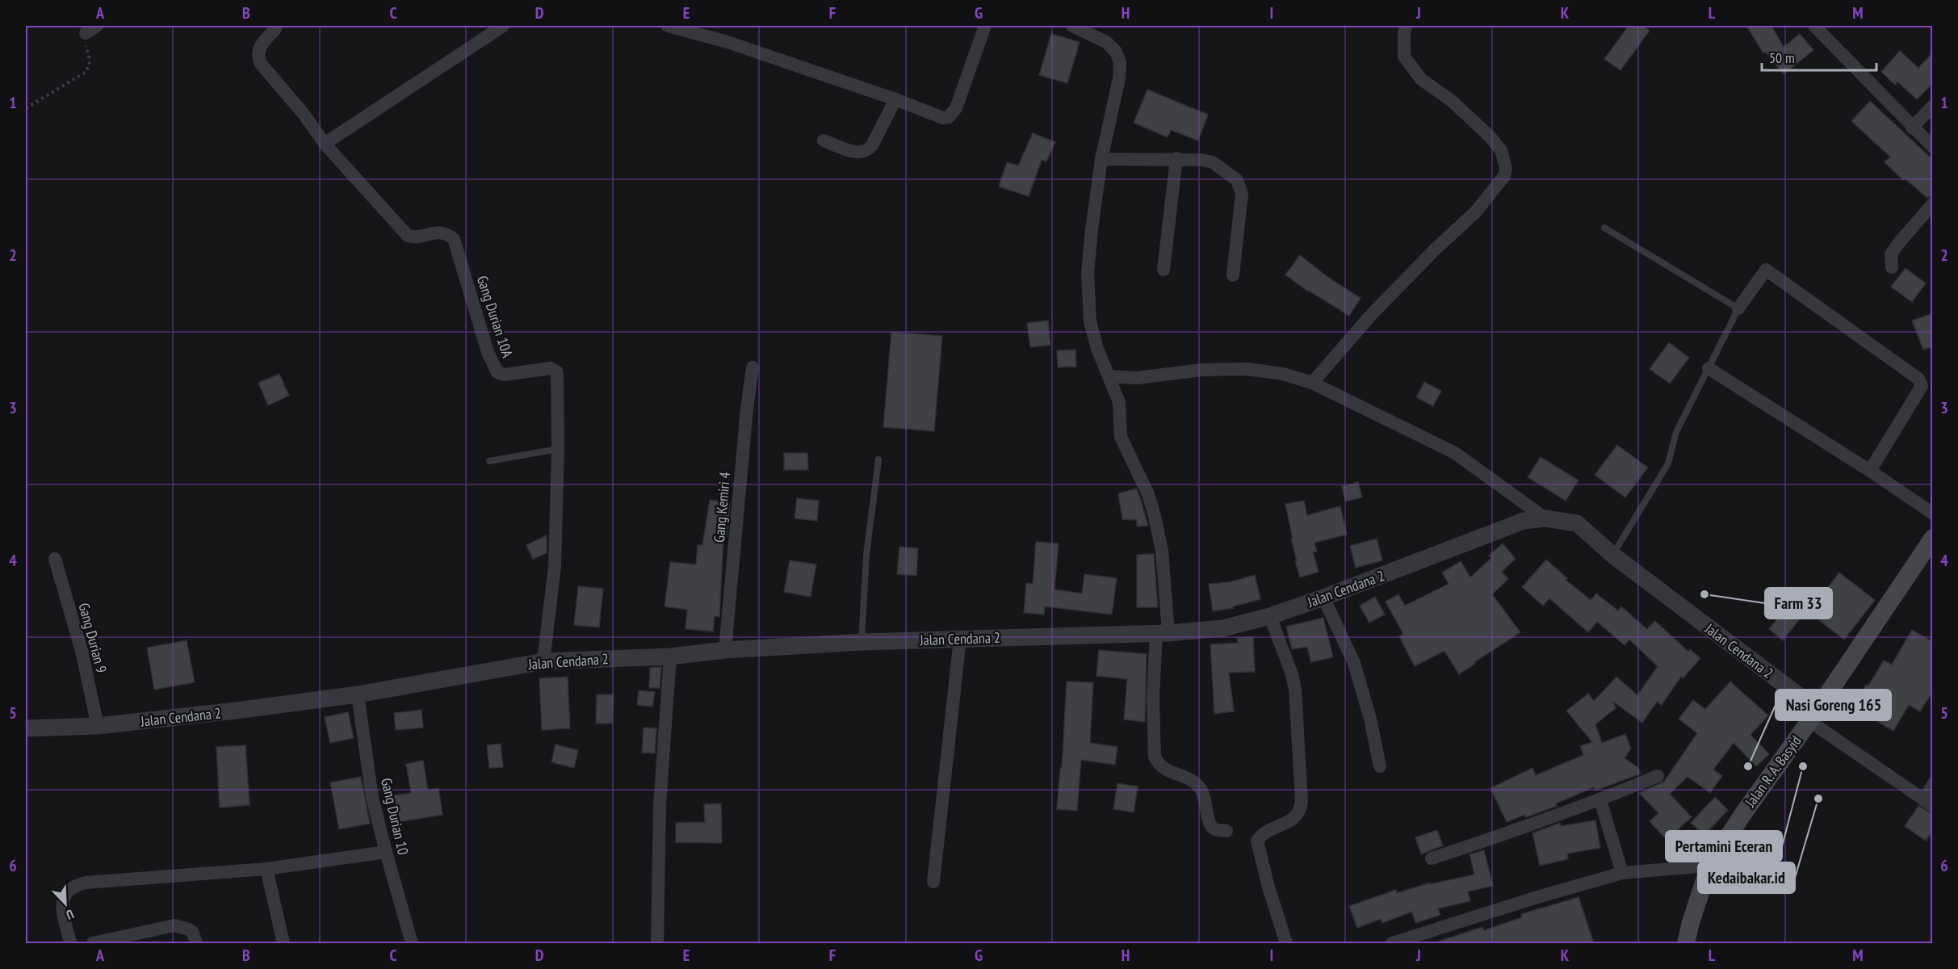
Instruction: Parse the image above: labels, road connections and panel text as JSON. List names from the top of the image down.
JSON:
{
  "streets": {
    "main road": ["Jalan R. A. Basyid"],
    "street": [
      "Gang Durian 10A",
      "Gang Kemiri 4",
      "Jalan Cendana 2",
      "Gang Durian 9",
      "Gang Durian 10"
    ]
  },
  "crossings": [
    ["Gang Durian 10A", "Jalan Cendana 2"],
    ["Gang Kemiri 4", "Jalan Cendana 2"],
    ["Jalan Cendana 2", "Gang Durian 9"],
    ["Jalan Cendana 2", "Jalan R. A. Basyid"],
    ["Jalan Cendana 2", "Gang Durian 10"]
  ],
  "places": [
    "Farm 33",
    "Nasi Goreng 165",
    "Pertamini Eceran",
    "Kedaibakar.id"
  ],
  "scale_bar": "50 m",
  "north": "bottom right",
  "grid": {
    "columns": [
      "A",
      "B",
      "C",
      "D",
      "E",
      "F",
      "G",
      "H",
      "I",
      "J",
      "K",
      "L",
      "M"
    ],
    "rows": [
      "1",
      "2",
      "3",
      "4",
      "5",
      "6"
    ]
  }
}
